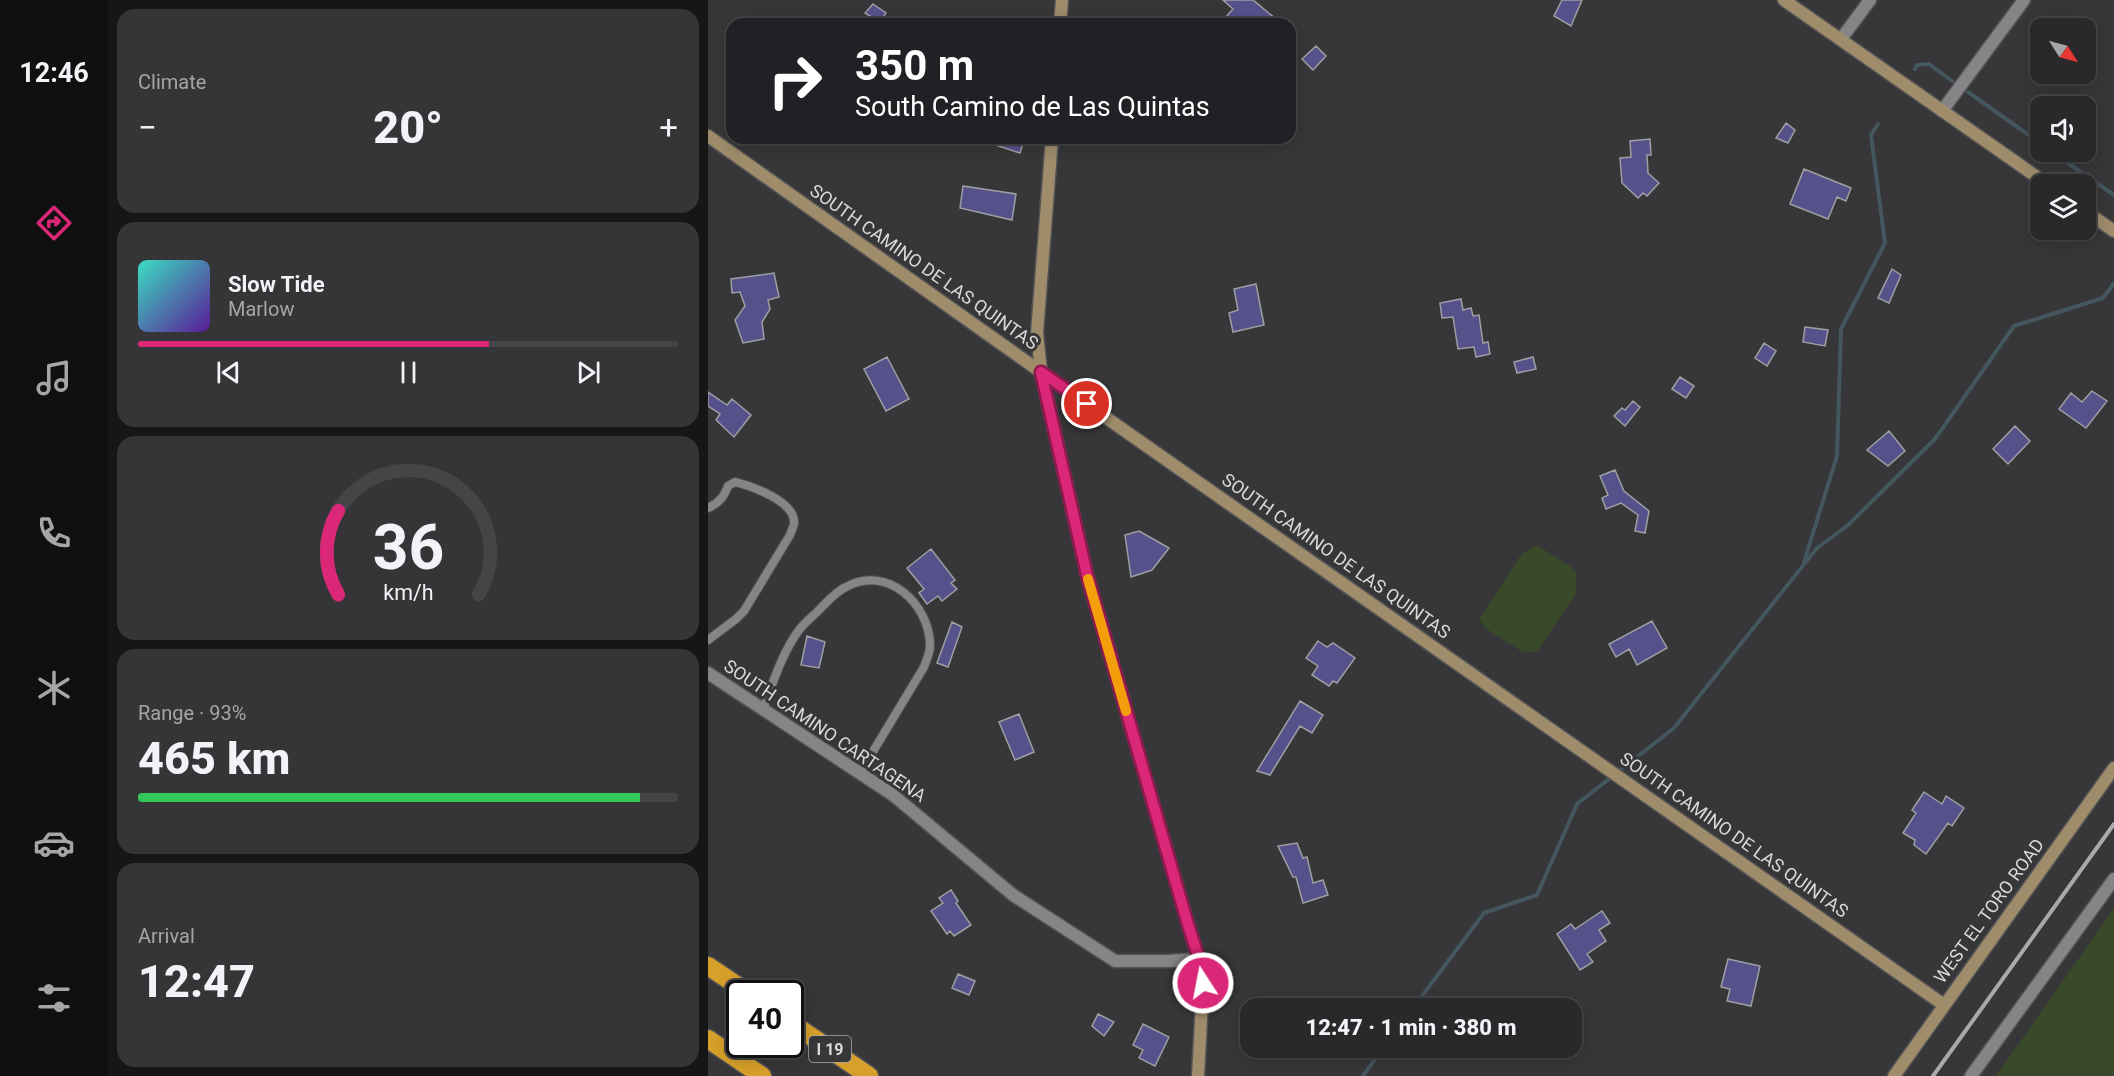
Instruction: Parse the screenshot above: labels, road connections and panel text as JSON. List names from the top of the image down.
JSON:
{
  "streets": {
    "highway": ["I 19"],
    "street": ["SOUTH CAMINO DE LAS QUINTAS", "SOUTH CAMINO CARTAGENA", "WEST EL TORO ROAD"]
  },
  "crossings": [
    ["SOUTH CAMINO DE LAS QUINTAS", "WEST EL TORO ROAD"]
  ],
  "north": "bottom right",
  "page": {
    "tabs": "12:46",
    "tile": [
      "Climate",
      ["Range · 93%", "465 km"],
      ["Arrival", "12:47"]
    ],
    "turn": ["350 m", "South Camino de Las Quintas"],
    "heat": ["−", "20°", "+"],
    "song": ["Slow Tide", "Marlow"],
    "limit": "40",
    "trip": "12:47 · 1 min · 380 m",
    "gauge": ["36", "km/h"]
  }
}
